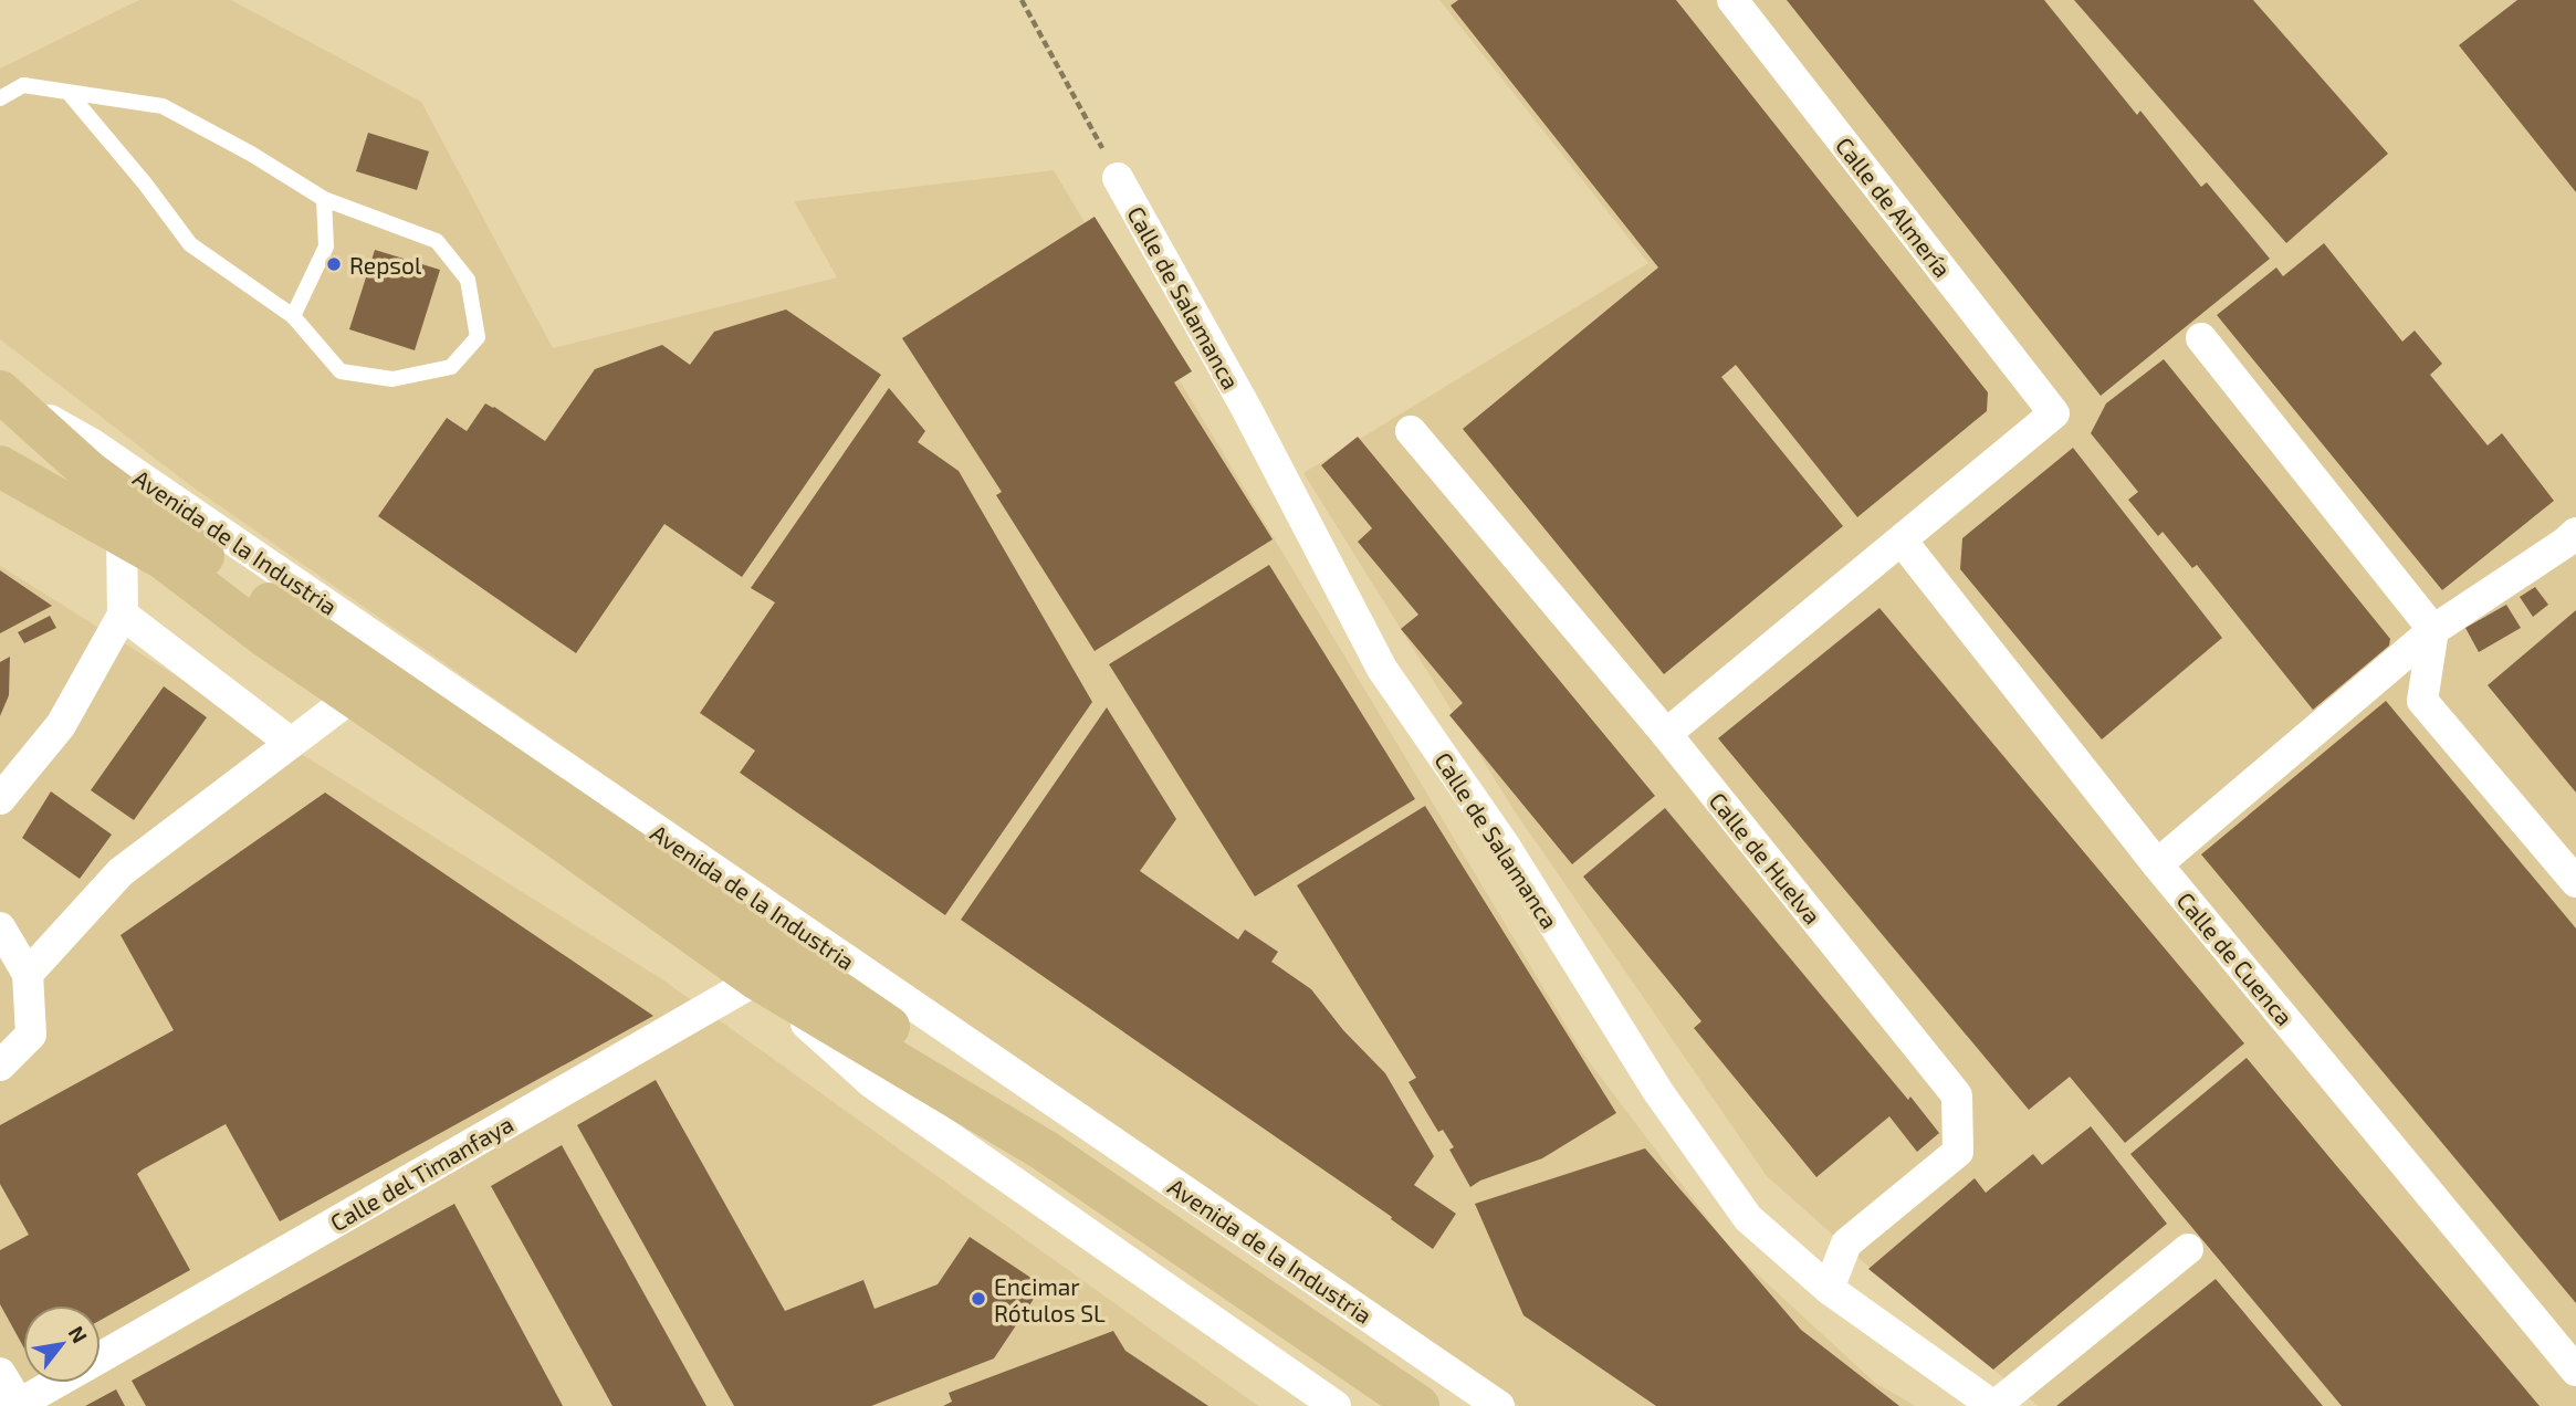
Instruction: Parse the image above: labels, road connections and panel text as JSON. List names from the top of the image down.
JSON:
{
  "streets": {
    "main road": ["Avenida de la Industria"],
    "street": [
      "Calle de Almería",
      "Calle de Salamanca",
      "Calle de Huelva",
      "Calle de Cuenca",
      "Calle del Timanfaya"
    ]
  },
  "crossings": [
    ["Calle de Almería", "Calle de Cuenca"],
    ["Calle de Salamanca", "Calle de Huelva"],
    ["Avenida de la Industria", "Calle del Timanfaya"]
  ],
  "places": ["Repsol", "Encimar Rótulos SL"],
  "north": "top right"
}
